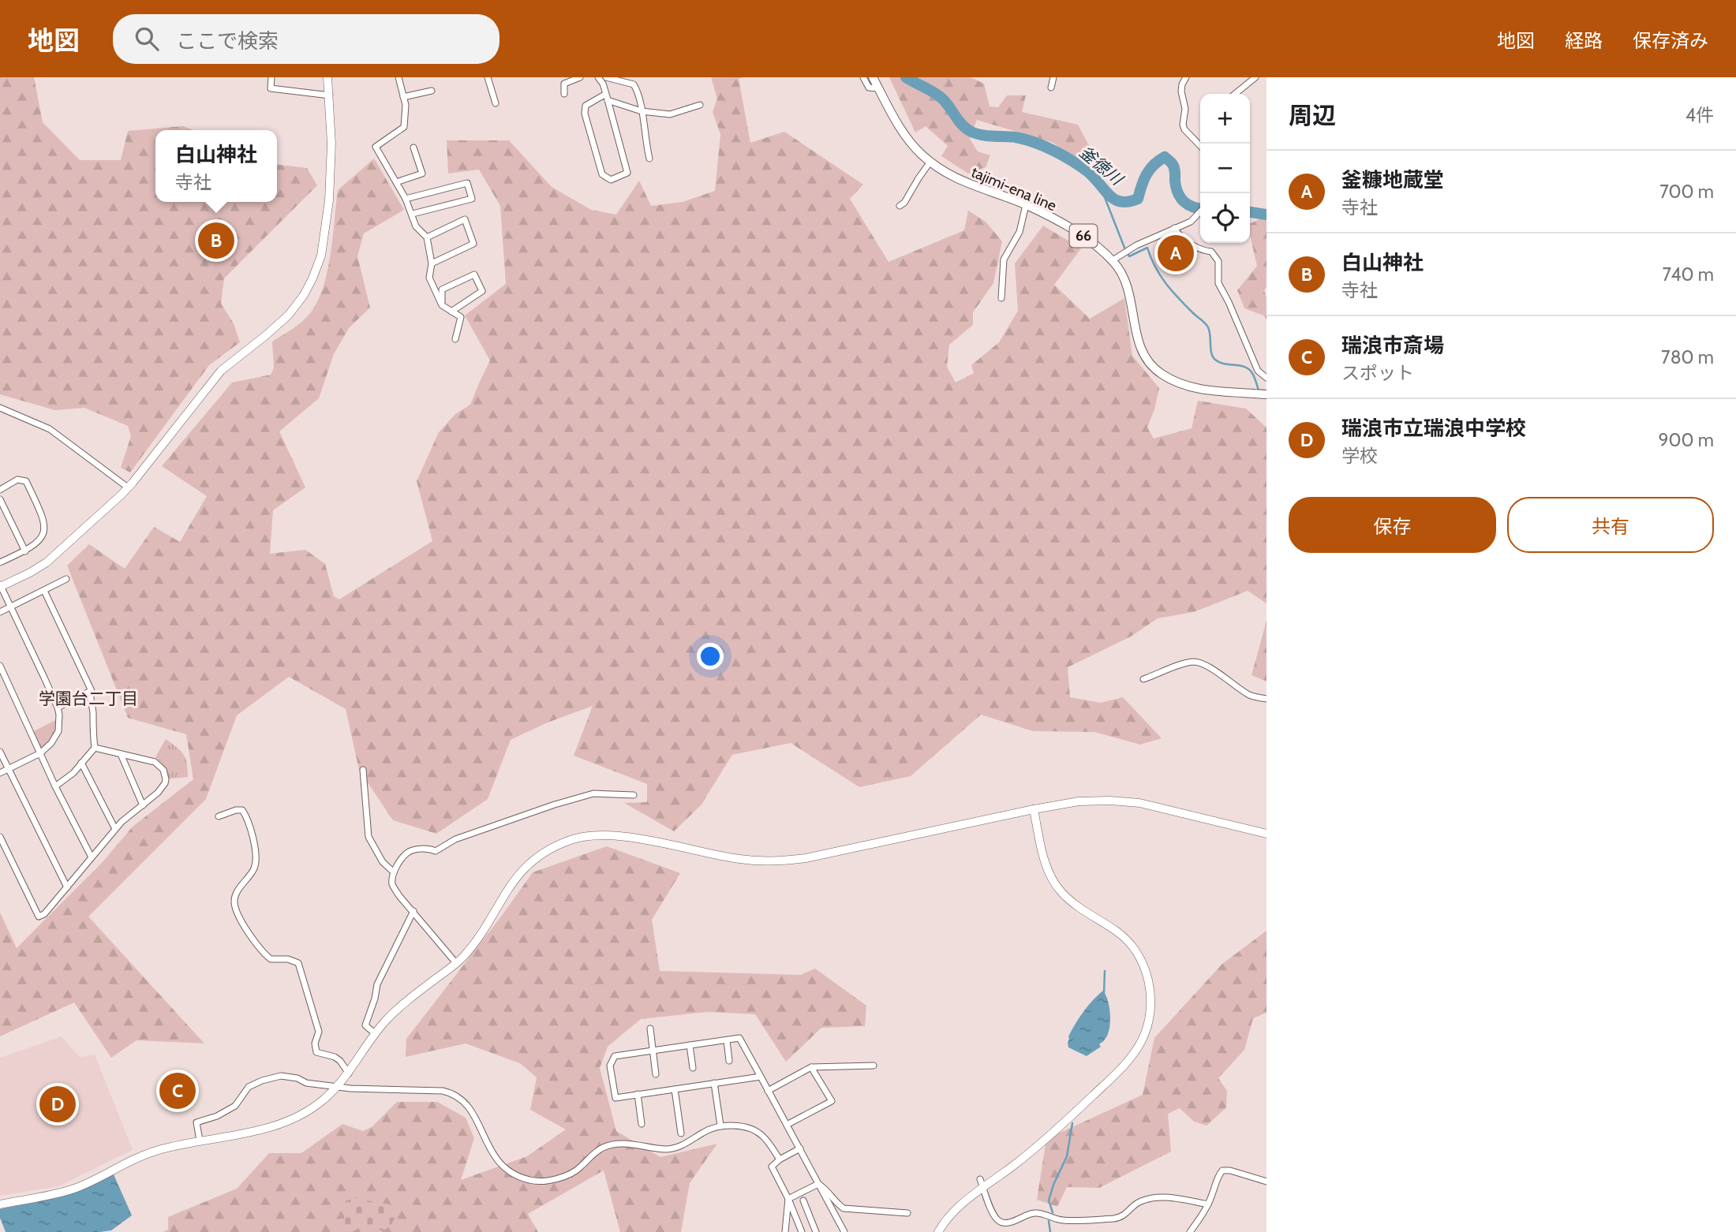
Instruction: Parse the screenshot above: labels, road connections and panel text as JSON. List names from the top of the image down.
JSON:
{
  "streets": {
    "main road": ["tajimi-ena line", "66"]
  },
  "districts": ["学園台二丁目"],
  "water": ["釜徳川"],
  "page": {
    "header": "地図",
    "search": "ここで検索",
    "nav": ["地図", "経路", "保存済み"],
    "heading": ["周辺", "4件"],
    "map_buttons": ["+", "−"],
    "popup": ["白山神社", "寺社"],
    "list": [
      {
        "mark": "A",
        "name": "釜糠地蔵堂",
        "note": "寺社",
        "value": "700 m"
      },
      {
        "mark": "B",
        "name": "白山神社",
        "note": "寺社",
        "value": "740 m"
      },
      {
        "mark": "C",
        "name": "瑞浪市斎場",
        "note": "スポット",
        "value": "780 m"
      },
      {
        "mark": "D",
        "name": "瑞浪市立瑞浪中学校",
        "note": "学校",
        "value": "900 m"
      }
    ],
    "pins": [
      "B",
      "A",
      "C",
      "D"
    ],
    "buttons": ["保存", "共有"]
  }
}
